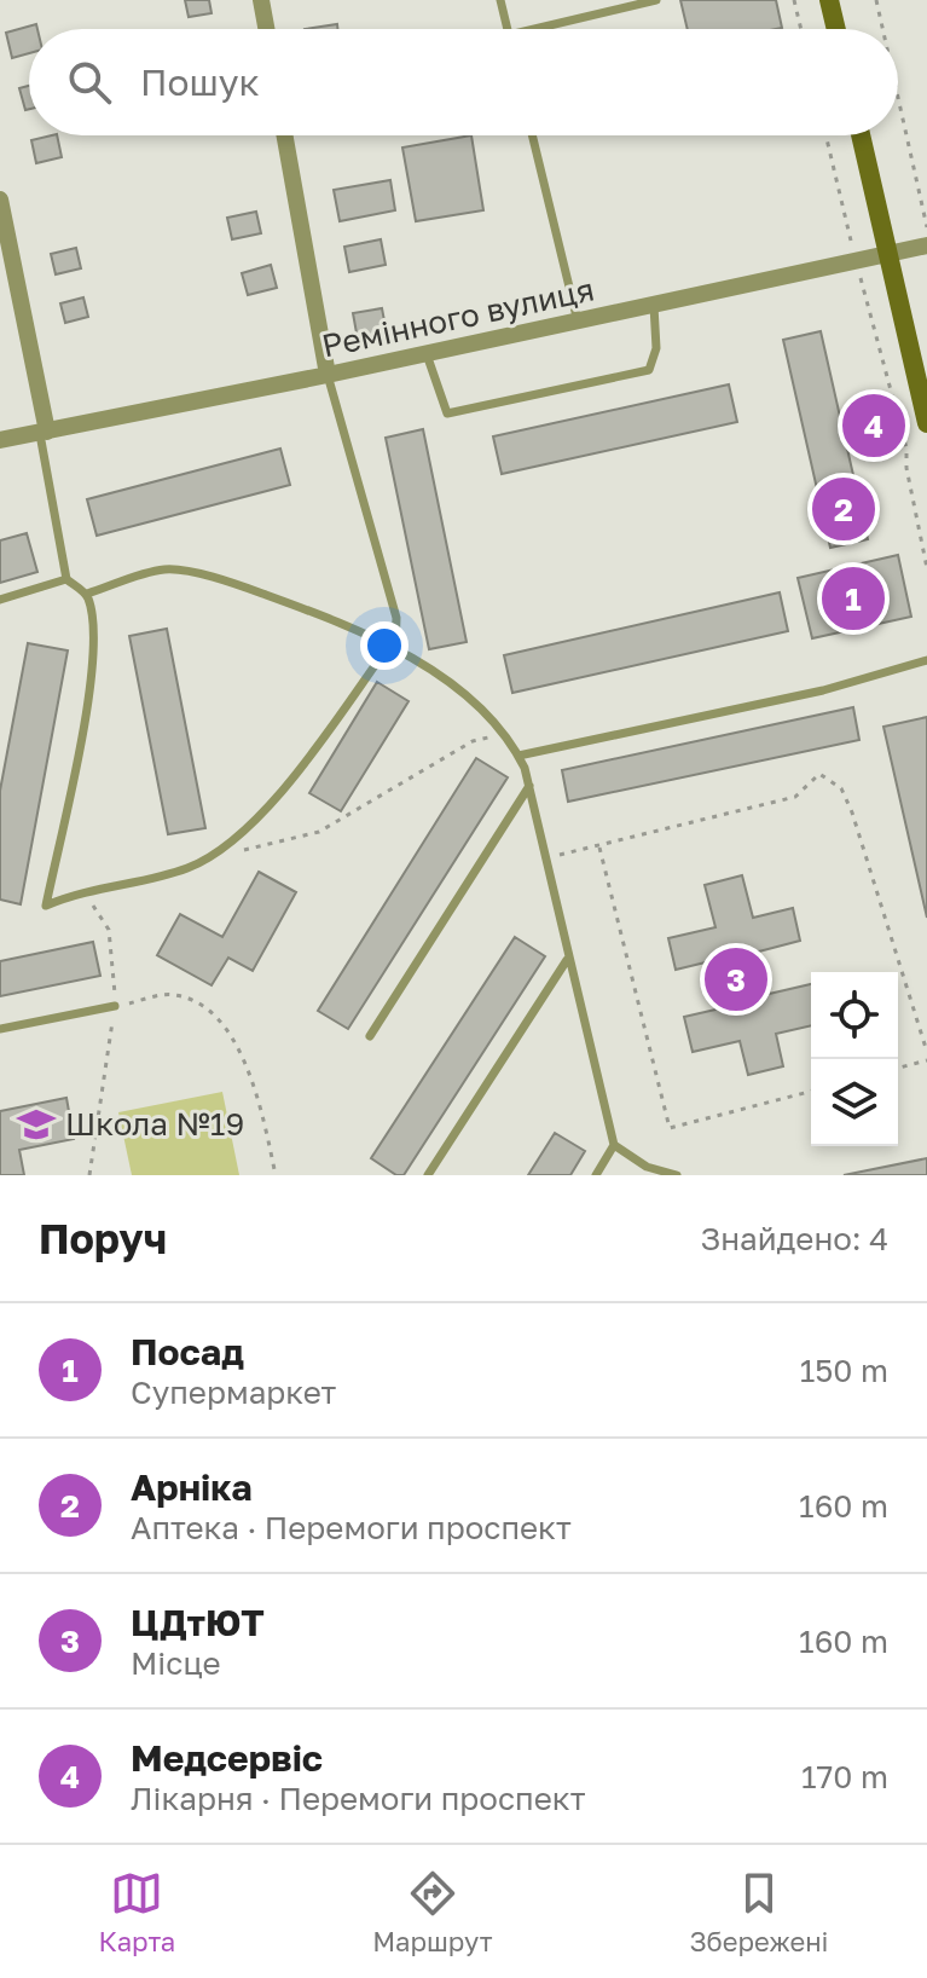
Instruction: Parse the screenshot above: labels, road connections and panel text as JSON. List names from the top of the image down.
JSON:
{
  "streets": {
    "street": ["Ремінного вулиця"]
  },
  "places": {
    "school or university": ["Школа №19"]
  },
  "page": {
    "search": "Пошук",
    "pins": [
      "4",
      "2",
      "1",
      "3"
    ],
    "heading": ["Поруч", "Знайдено: 4"],
    "list": [
      {
        "mark": "1",
        "name": "Посад",
        "note": "Супермаркет",
        "value": "150 m"
      },
      {
        "mark": "2",
        "name": "Арніка",
        "note": "Аптека · Перемоги проспект",
        "value": "160 m"
      },
      {
        "mark": "3",
        "name": "ЦДтЮТ",
        "note": "Місце",
        "value": "160 m"
      },
      {
        "mark": "4",
        "name": "Медсервіс",
        "note": "Лікарня · Перемоги проспект",
        "value": "170 m"
      }
    ],
    "nav": ["Карта", "Маршрут", "Збережені"]
  }
}
